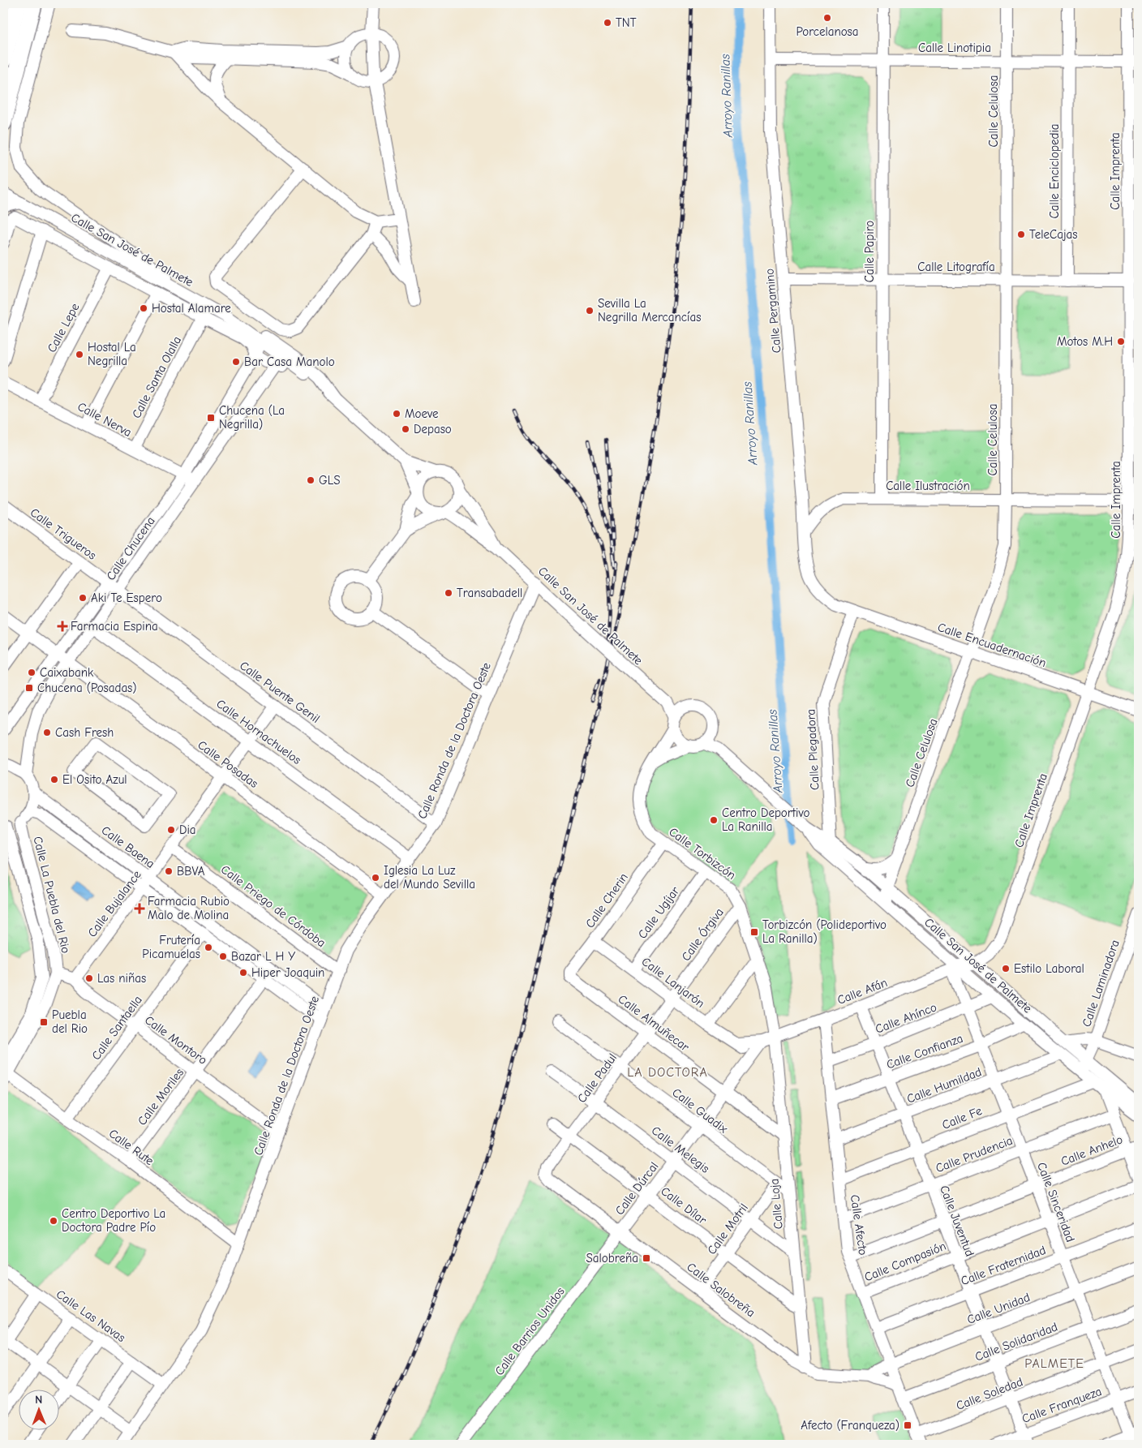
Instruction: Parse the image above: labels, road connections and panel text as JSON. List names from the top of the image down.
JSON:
{
  "streets": {
    "street": [
      "Calle Linotipia",
      "Calle Celulosa",
      "Calle Enciclopedia",
      "Calle Imprenta",
      "Calle San José de Palmete",
      "Calle Papiro",
      "Calle Litografía",
      "Calle Pergamino",
      "Calle Lepe",
      "Calle Santa Olalla",
      "Calle Nerva",
      "Calle Ilustración",
      "Calle Trigueros",
      "Calle Chucena",
      "Calle Encuadernación",
      "Calle Puente Genil",
      "Calle Hornachuelos",
      "Calle Ronda de la Doctora Oeste",
      "Calle Plegadora",
      "Calle Posadas",
      "Calle Baena",
      "Calle Torbizcón",
      "Calle La Puebla del Rio",
      "Calle Cherin",
      "Calle Bujalance",
      "Calle Priego de Córdoba",
      "Calle Ugíjar",
      "Calle Órgiva",
      "Calle Lanjarón",
      "Calle Laminadora",
      "Calle Afán",
      "Calle Ahínco",
      "Calle Almuñecar",
      "Calle Santaella",
      "Calle Montoro",
      "Calle Confianza",
      "Calle Padul",
      "Calle Humildad",
      "Calle Moriles",
      "Calle Guadix",
      "Calle Fe",
      "Calle Rute",
      "Calle Melegis",
      "Calle Anhelo",
      "Calle Prudencia",
      "Calle Dúrcal",
      "Calle Sinceridad",
      "Calle Loja",
      "Calle Dílar",
      "Calle Juventud",
      "Calle Afecto",
      "Calle Motril",
      "Calle Compasión",
      "Calle Fraternidad",
      "Calle Salobreña",
      "Calle Unidad",
      "Calle Las Navas",
      "Calle Barrios Unidos",
      "Calle Solidaridad",
      "Calle Soledad",
      "Calle Franqueza"
    ]
  },
  "crossings": [
    ["Calle Linotipia", "Calle Celulosa"],
    ["Calle Linotipia", "Calle Enciclopedia"],
    ["Calle Linotipia", "Calle Imprenta"],
    ["Calle Linotipia", "Calle Papiro"],
    ["Calle Linotipia", "Calle Pergamino"],
    ["Calle Celulosa", "Calle San José de Palmete"],
    ["Calle Celulosa", "Calle Litografía"],
    ["Calle Celulosa", "Calle Ilustración"],
    ["Calle Celulosa", "Calle Encuadernación"],
    ["Calle Enciclopedia", "Calle Litografía"],
    ["Calle Imprenta", "Calle San José de Palmete"],
    ["Calle Imprenta", "Calle Litografía"],
    ["Calle Imprenta", "Calle Ilustración"],
    ["Calle Imprenta", "Calle Encuadernación"],
    ["Calle Imprenta", "Calle Afán"],
    ["Calle San José de Palmete", "Calle Chucena"],
    ["Calle San José de Palmete", "Calle Ronda de la Doctora Oeste"],
    ["Calle San José de Palmete", "Calle Plegadora"],
    ["Calle San José de Palmete", "Calle Torbizcón"],
    ["Calle San José de Palmete", "Calle Laminadora"],
    ["Calle San José de Palmete", "Calle Afán"],
    ["Calle San José de Palmete", "Calle Ahínco"],
    ["Calle San José de Palmete", "Calle Confianza"],
    ["Calle San José de Palmete", "Calle Humildad"],
    ["Calle San José de Palmete", "Calle Fe"],
    ["Calle San José de Palmete", "Calle Sinceridad"],
    ["Calle Papiro", "Calle Litografía"],
    ["Calle Papiro", "Calle Ilustración"],
    ["Calle Litografía", "Calle Pergamino"],
    ["Calle Pergamino", "Calle Ilustración"],
    ["Calle Pergamino", "Calle Encuadernación"],
    ["Calle Lepe", "Calle Nerva"],
    ["Calle Santa Olalla", "Calle Nerva"],
    ["Calle Nerva", "Calle Chucena"],
    ["Calle Trigueros", "Calle Chucena"],
    ["Calle Trigueros", "Calle Puente Genil"],
    ["Calle Chucena", "Calle Puente Genil"],
    ["Calle Chucena", "Calle Hornachuelos"],
    ["Calle Chucena", "Calle Posadas"],
    ["Calle Encuadernación", "Calle Plegadora"],
    ["Calle Puente Genil", "Calle Ronda de la Doctora Oeste"],
    ["Calle Puente Genil", "Calle Bujalance"],
    ["Calle Hornachuelos", "Calle Ronda de la Doctora Oeste"],
    ["Calle Hornachuelos", "Calle Bujalance"],
    ["Calle Ronda de la Doctora Oeste", "Calle Posadas"],
    ["Calle Ronda de la Doctora Oeste", "Calle Baena"],
    ["Calle Ronda de la Doctora Oeste", "Calle Priego de Córdoba"],
    ["Calle Ronda de la Doctora Oeste", "Calle Montoro"],
    ["Calle Ronda de la Doctora Oeste", "Calle Rute"],
    ["Calle Ronda de la Doctora Oeste", "Calle Las Navas"],
    ["Calle Posadas", "Calle Bujalance"],
    ["Calle Baena", "Calle Bujalance"],
    ["Calle Baena", "Calle Santaella"],
    ["Calle Baena", "Calle Moriles"],
    ["Calle Torbizcón", "Calle Cherin"],
    ["Calle Torbizcón", "Calle Ugíjar"],
    ["Calle Torbizcón", "Calle Órgiva"],
    ["Calle Torbizcón", "Calle Afán"],
    ["Calle Torbizcón", "Calle Loja"],
    ["Calle La Puebla del Rio", "Calle Montoro"],
    ["Calle La Puebla del Rio", "Calle Rute"],
    ["Calle Cherin", "Calle Lanjarón"],
    ["Calle Cherin", "Calle Almuñecar"],
    ["Calle Bujalance", "Calle Priego de Córdoba"],
    ["Calle Bujalance", "Calle Montoro"],
    ["Calle Ugíjar", "Calle Lanjarón"],
    ["Calle Órgiva", "Calle Lanjarón"],
    ["Calle Órgiva", "Calle Padul"],
    ["Calle Lanjarón", "Calle Padul"],
    ["Calle Lanjarón", "Calle Dúrcal"],
    ["Calle Afán", "Calle Sinceridad"],
    ["Calle Afán", "Calle Loja"],
    ["Calle Afán", "Calle Juventud"],
    ["Calle Afán", "Calle Afecto"],
    ["Calle Ahínco", "Calle Sinceridad"],
    ["Calle Ahínco", "Calle Juventud"],
    ["Calle Ahínco", "Calle Afecto"],
    ["Calle Almuñecar", "Calle Padul"],
    ["Calle Almuñecar", "Calle Dúrcal"],
    ["Calle Almuñecar", "Calle Loja"],
    ["Calle Santaella", "Calle Montoro"],
    ["Calle Santaella", "Calle Rute"],
    ["Calle Montoro", "Calle Moriles"],
    ["Calle Confianza", "Calle Sinceridad"],
    ["Calle Confianza", "Calle Juventud"],
    ["Calle Confianza", "Calle Afecto"],
    ["Calle Padul", "Calle Guadix"],
    ["Calle Padul", "Calle Melegis"],
    ["Calle Padul", "Calle Dílar"],
    ["Calle Padul", "Calle Salobreña"],
    ["Calle Humildad", "Calle Sinceridad"],
    ["Calle Humildad", "Calle Juventud"],
    ["Calle Humildad", "Calle Afecto"],
    ["Calle Moriles", "Calle Rute"],
    ["Calle Guadix", "Calle Dúrcal"],
    ["Calle Guadix", "Calle Loja"],
    ["Calle Guadix", "Calle Motril"],
    ["Calle Fe", "Calle Sinceridad"],
    ["Calle Fe", "Calle Juventud"],
    ["Calle Fe", "Calle Afecto"],
    ["Calle Melegis", "Calle Dúrcal"],
    ["Calle Melegis", "Calle Loja"],
    ["Calle Melegis", "Calle Motril"],
    ["Calle Anhelo", "Calle Sinceridad"],
    ["Calle Anhelo", "Calle Juventud"],
    ["Calle Anhelo", "Calle Afecto"],
    ["Calle Prudencia", "Calle Sinceridad"],
    ["Calle Prudencia", "Calle Juventud"],
    ["Calle Prudencia", "Calle Afecto"],
    ["Calle Dúrcal", "Calle Dílar"],
    ["Calle Dúrcal", "Calle Salobreña"],
    ["Calle Dúrcal", "Calle Barrios Unidos"],
    ["Calle Sinceridad", "Calle Compasión"],
    ["Calle Sinceridad", "Calle Fraternidad"],
    ["Calle Sinceridad", "Calle Unidad"],
    ["Calle Sinceridad", "Calle Solidaridad"],
    ["Calle Sinceridad", "Calle Soledad"],
    ["Calle Sinceridad", "Calle Franqueza"],
    ["Calle Loja", "Calle Dílar"],
    ["Calle Loja", "Calle Salobreña"],
    ["Calle Dílar", "Calle Motril"],
    ["Calle Juventud", "Calle Compasión"],
    ["Calle Juventud", "Calle Fraternidad"],
    ["Calle Juventud", "Calle Unidad"],
    ["Calle Juventud", "Calle Solidaridad"],
    ["Calle Juventud", "Calle Soledad"],
    ["Calle Juventud", "Calle Franqueza"],
    ["Calle Afecto", "Calle Compasión"],
    ["Calle Afecto", "Calle Fraternidad"],
    ["Calle Afecto", "Calle Salobreña"],
    ["Calle Afecto", "Calle Unidad"],
    ["Calle Afecto", "Calle Solidaridad"],
    ["Calle Afecto", "Calle Soledad"],
    ["Calle Motril", "Calle Salobreña"],
    ["Calle Salobreña", "Calle Unidad"],
    ["Calle Salobreña", "Calle Barrios Unidos"]
  ],
  "districts": ["LA DOCTORA", "PALMETE"],
  "water": ["Arroyo Ranillas"],
  "places": {
    "other": [
      "Porcelanosa",
      "TNT",
      "TeleCajas",
      "Hostal Alamare",
      "Sevilla La Negrilla Mercancías",
      "Motos M.H",
      "Hostal La Negrilla",
      "Bar Casa Manolo",
      "Moeve",
      "Depaso",
      "GLS",
      "Transabadell",
      "Aki Te Espero",
      "Caixabank",
      "Cash Fresh",
      "El Osito Azul",
      "Centro Deportivo La Ranilla",
      "Dia",
      "BBVA",
      "Iglesia La Luz del Mundo Sevilla",
      "Frutería Picamuelas",
      "Bazar L H Y",
      "Estilo Laboral",
      "Hiper Joaquin",
      "Las niñas",
      "Centro Deportivo La Doctora Padre Pío"
    ],
    "transit": [
      "Chucena (La Negrilla)",
      "Chucena (Posadas)",
      "Torbizcón (Polideportivo La Ranilla)",
      "Puebla del Rio",
      "Salobreña",
      "Afecto (Franqueza)"
    ],
    "health": ["Farmacia Espina", "Farmacia Rubio Malo de Molina"]
  },
  "north": "top"
}
